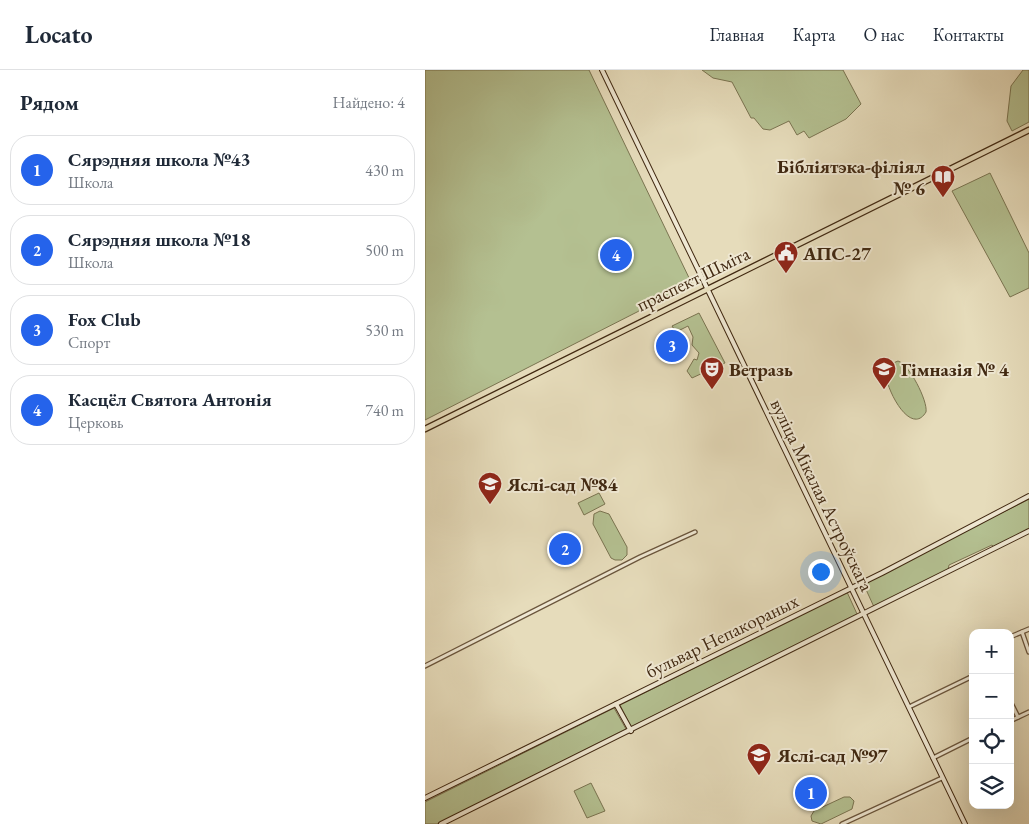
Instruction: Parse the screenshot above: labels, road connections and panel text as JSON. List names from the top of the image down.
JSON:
{
  "streets": {
    "main road": ["праспект Шміта", "вуліца Мікалая Астроўскага", "бульвар Непакораных"]
  },
  "crossings": [
    ["праспект Шміта", "вуліца Мікалая Астроўскага"],
    ["вуліца Мікалая Астроўскага", "бульвар Непакораных"]
  ],
  "places": {
    "library": ["Бібліятэка-філіял № 6"],
    "public building": ["АПС-27"],
    "theatre": ["Ветразь"],
    "school or university": ["Гімназія № 4", "Яслі-сад №84", "Яслі-сад №97"]
  },
  "page": {
    "header": "Locato",
    "nav": [
      "Главная",
      "Карта",
      "О нас",
      "Контакты"
    ],
    "heading": ["Рядом", "Найдено: 4"],
    "list": [
      {
        "mark": "1",
        "name": "Сярэдняя школа №43",
        "note": "Школа",
        "value": "430 m"
      },
      {
        "mark": "2",
        "name": "Сярэдняя школа №18",
        "note": "Школа",
        "value": "500 m"
      },
      {
        "mark": "3",
        "name": "Fox Club",
        "note": "Спорт",
        "value": "530 m"
      },
      {
        "mark": "4",
        "name": "Касцёл Святога Антонія",
        "note": "Церковь",
        "value": "740 m"
      }
    ],
    "pins": [
      "4",
      "3",
      "2",
      "1"
    ],
    "map_buttons": ["+", "−"]
  }
}
